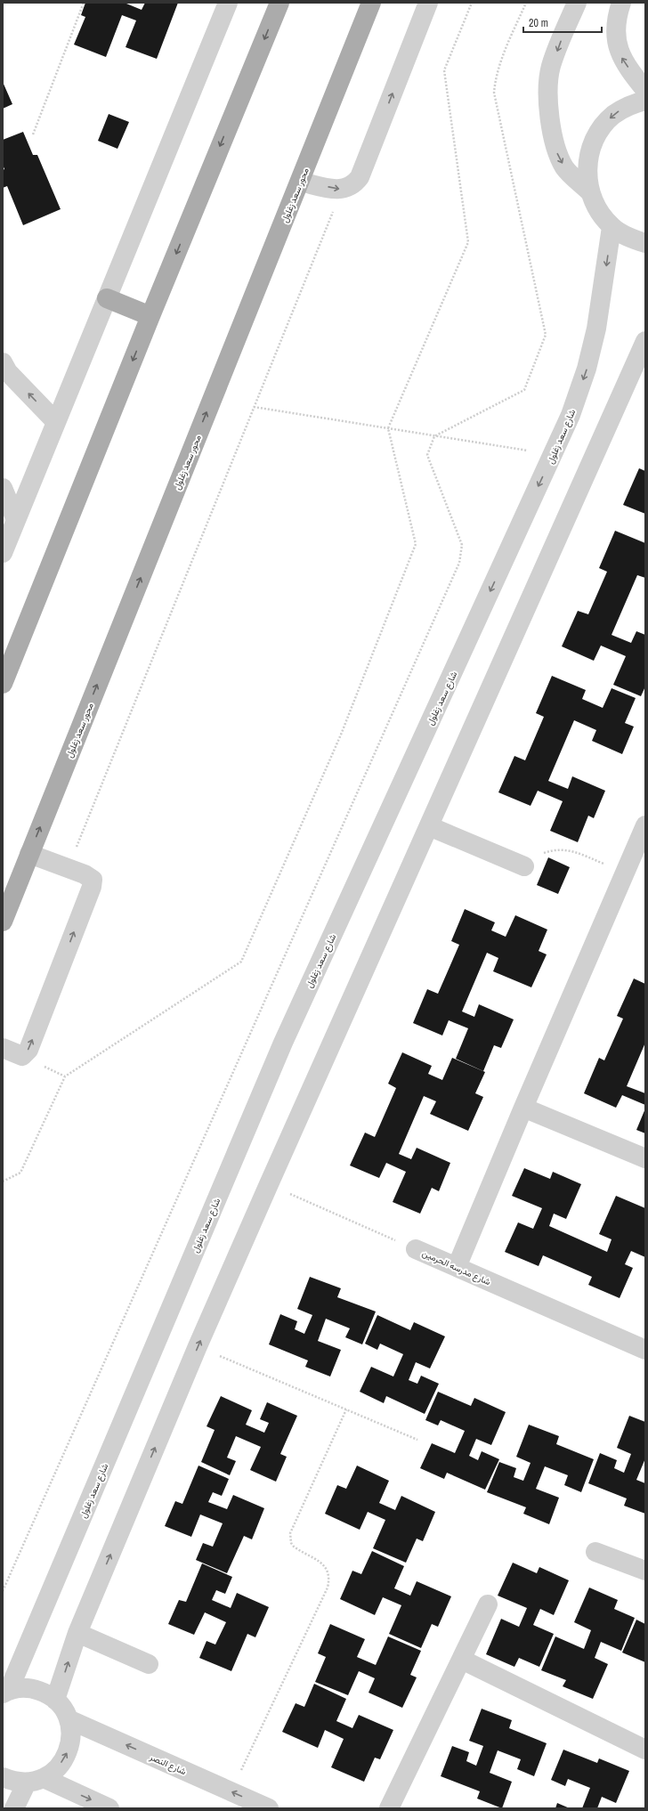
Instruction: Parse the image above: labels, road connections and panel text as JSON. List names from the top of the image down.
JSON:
{
  "streets": {
    "main road": ["محور سعد زغلول"],
    "street": ["شارع سعد زغلول", "شارع مدرسه الحرمين", "شارع النصر"]
  },
  "scale_bar": "20 m"
}
